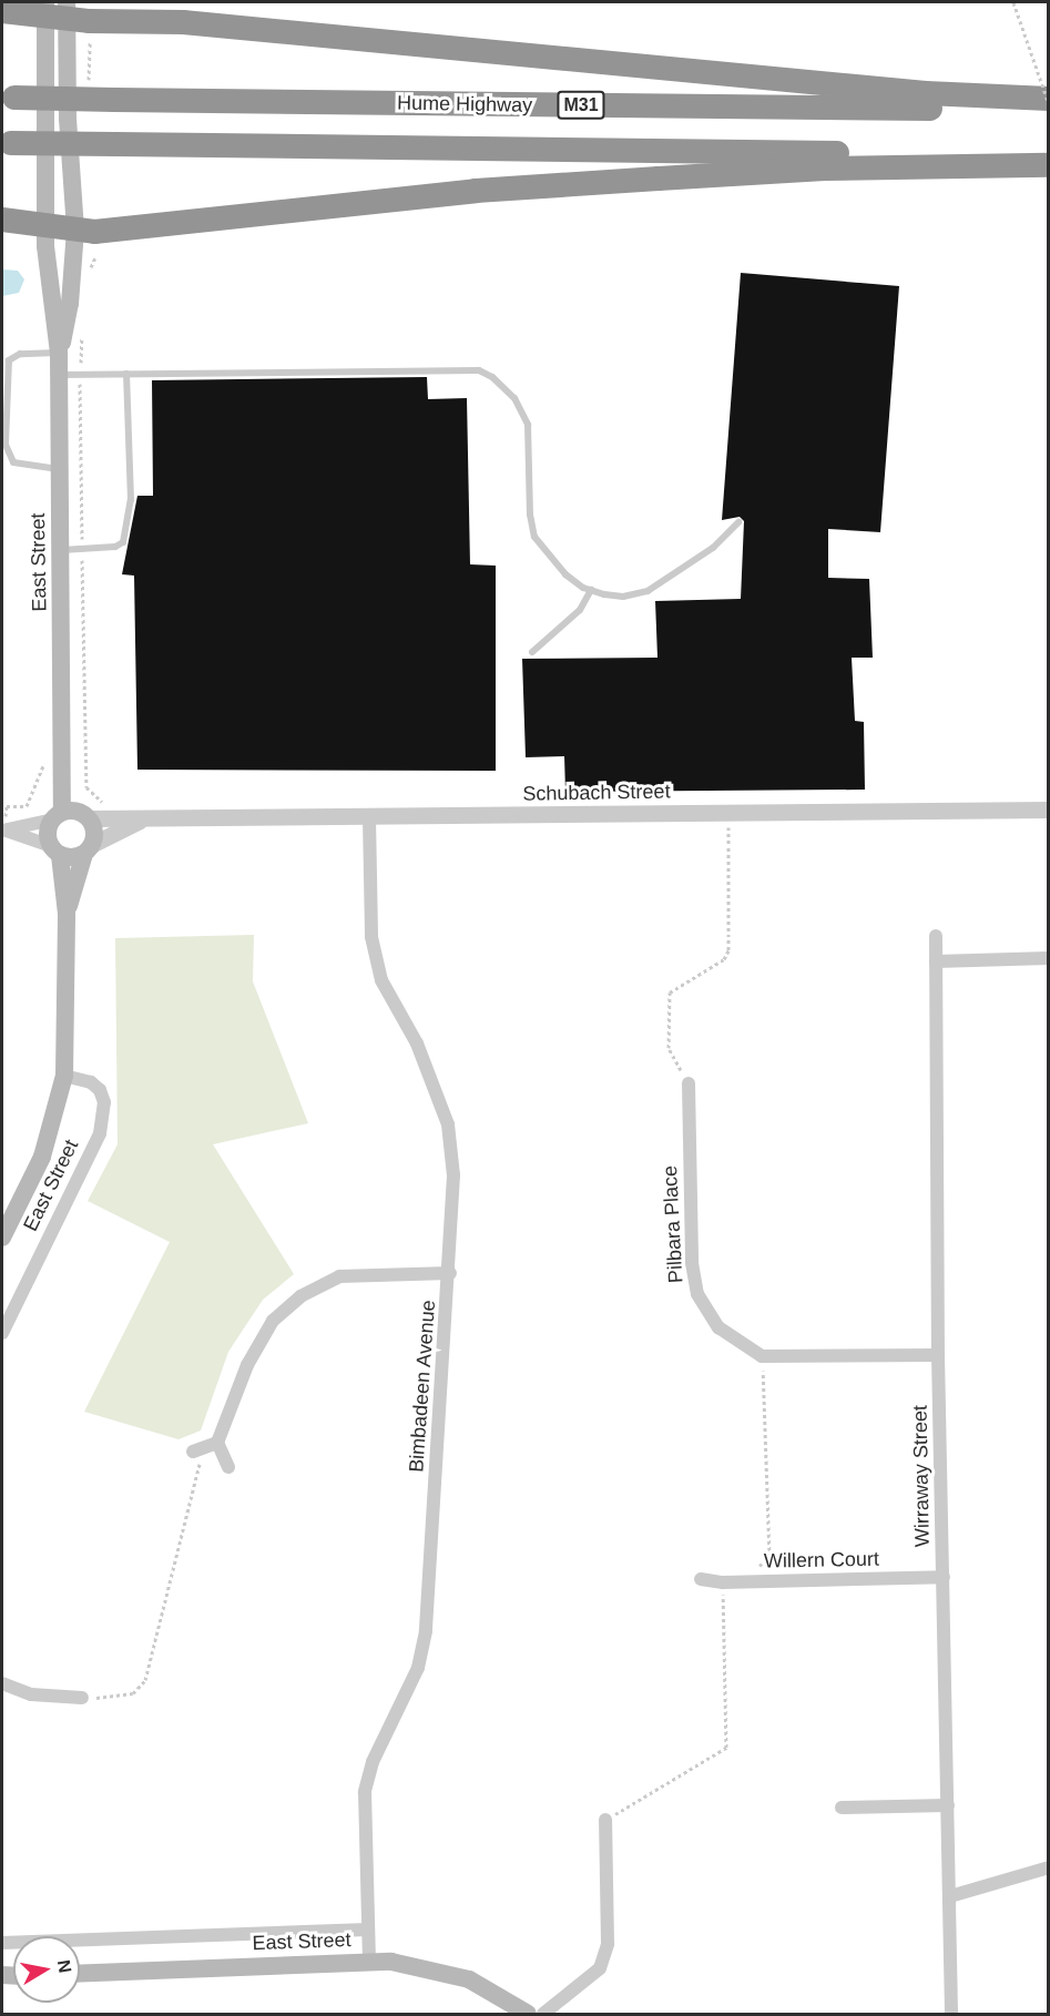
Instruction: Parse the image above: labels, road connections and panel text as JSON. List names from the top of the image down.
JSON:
{
  "streets": {
    "highway": ["Hume Highway", "M31"],
    "main road": ["East Street"],
    "street": [
      "Schubach Street",
      "Pilbara Place",
      "Bimbadeen Avenue",
      "Wirraway Street",
      "Willern Court"
    ]
  },
  "crossings": [
    ["East Street", "Schubach Street"],
    ["East Street", "Bimbadeen Avenue"],
    ["Schubach Street", "Bimbadeen Avenue"],
    ["Wirraway Street", "Willern Court"]
  ],
  "north": "right"
}
